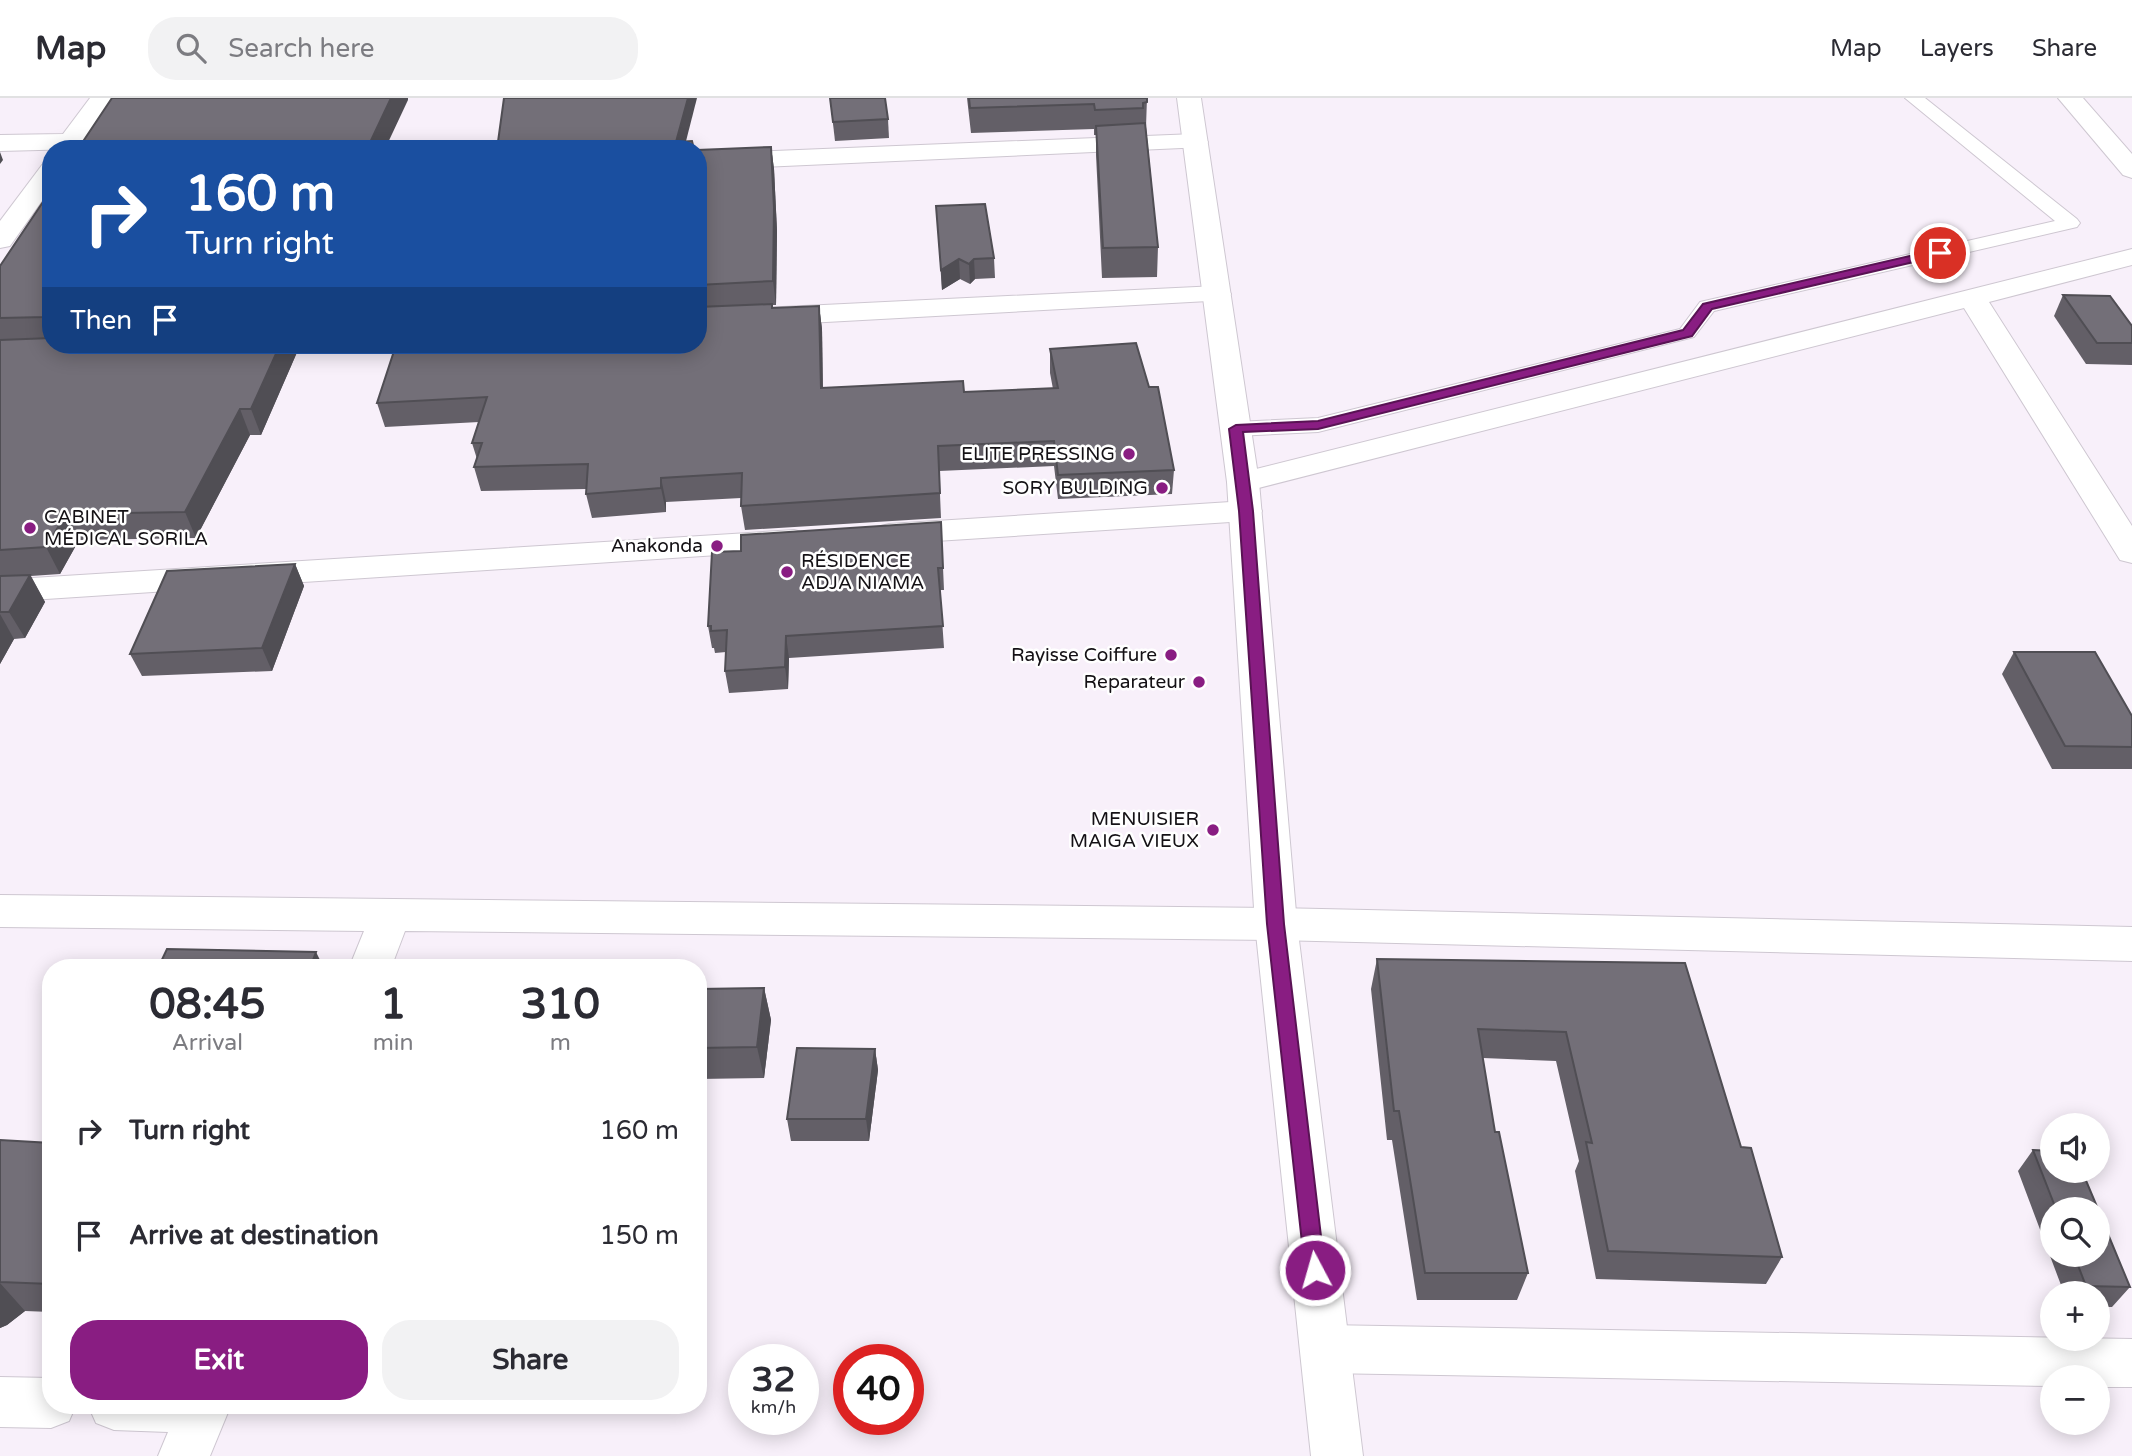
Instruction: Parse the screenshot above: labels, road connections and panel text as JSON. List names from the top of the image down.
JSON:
{
  "places": [
    "ELITE PRESSING",
    "SORY BULDING",
    "CABINET MÉDICAL SORILA",
    "Anakonda",
    "RÉSIDENCE ADJA NIAMA",
    "Rayisse Coiffure",
    "Reparateur",
    "MENUISIER MAIGA VIEUX"
  ],
  "page": {
    "header": "Map",
    "search": "Search here",
    "nav": ["Map", "Layers", "Share"],
    "turn": ["160 m", "Turn right"],
    "then": "Then",
    "eta": [
      "08:45",
      "Arrival",
      "1",
      "min",
      "310",
      "m"
    ],
    "list": [
      {
        "name": "Turn right",
        "value": "160 m"
      },
      {
        "name": "Arrive at destination",
        "value": "150 m"
      }
    ],
    "map_buttons": ["+", "−"],
    "buttons": ["Exit", "Share"],
    "speed": "32 km/h",
    "limit": "40"
  }
}
